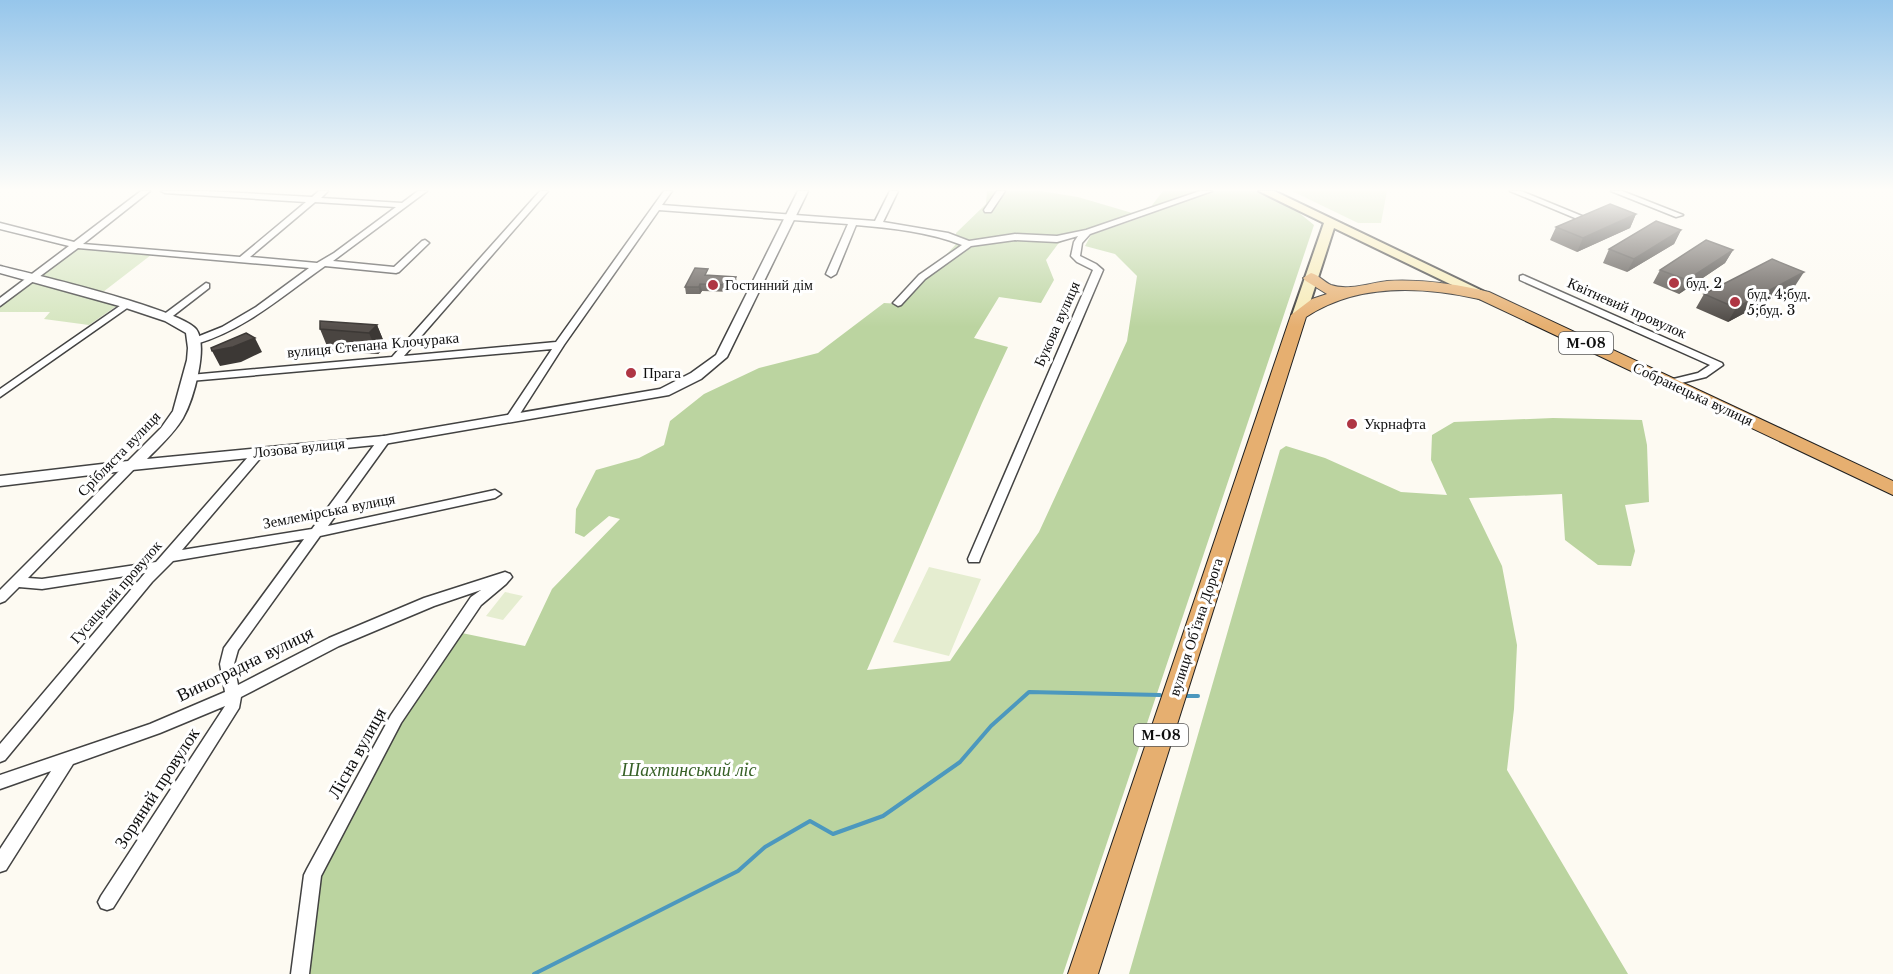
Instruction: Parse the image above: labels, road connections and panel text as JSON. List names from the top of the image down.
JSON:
{
  "streets": {
    "highway": ["М-08", "Собранецька вулиця", "вулиця Обʼїзна Дорога"],
    "street": [
      "Квітневий провулок",
      "Букова вулиця",
      "вулиця Степана Клочурака",
      "Лозова вулиця",
      "Срібляста вулиця",
      "Землемірська вулиця",
      "Гусацький провулок",
      "Виноградна вулиця",
      "Лісна вулиця",
      "Зоряний провулок"
    ]
  },
  "crossings": [
    ["Квітневий провулок", "Собранецька вулиця"],
    ["М-08", "Собранецька вулиця"],
    ["М-08", "вулиця Обʼїзна Дорога"],
    ["вулиця Степана Клочурака", "Срібляста вулиця"],
    ["Лозова вулиця", "Срібляста вулиця"],
    ["Лозова вулиця", "Гусацький провулок"],
    ["Срібляста вулиця", "Землемірська вулиця"],
    ["Землемірська вулиця", "Гусацький провулок"],
    ["Виноградна вулиця", "Лісна вулиця"],
    ["Виноградна вулиця", "Зоряний провулок"]
  ],
  "parks": ["Шахтинський ліс"],
  "places": [
    "буд. 2",
    "Гостинний дім",
    "буд. 4;буд. 5;буд. 3",
    "Прага",
    "Укрнафта"
  ]
}
